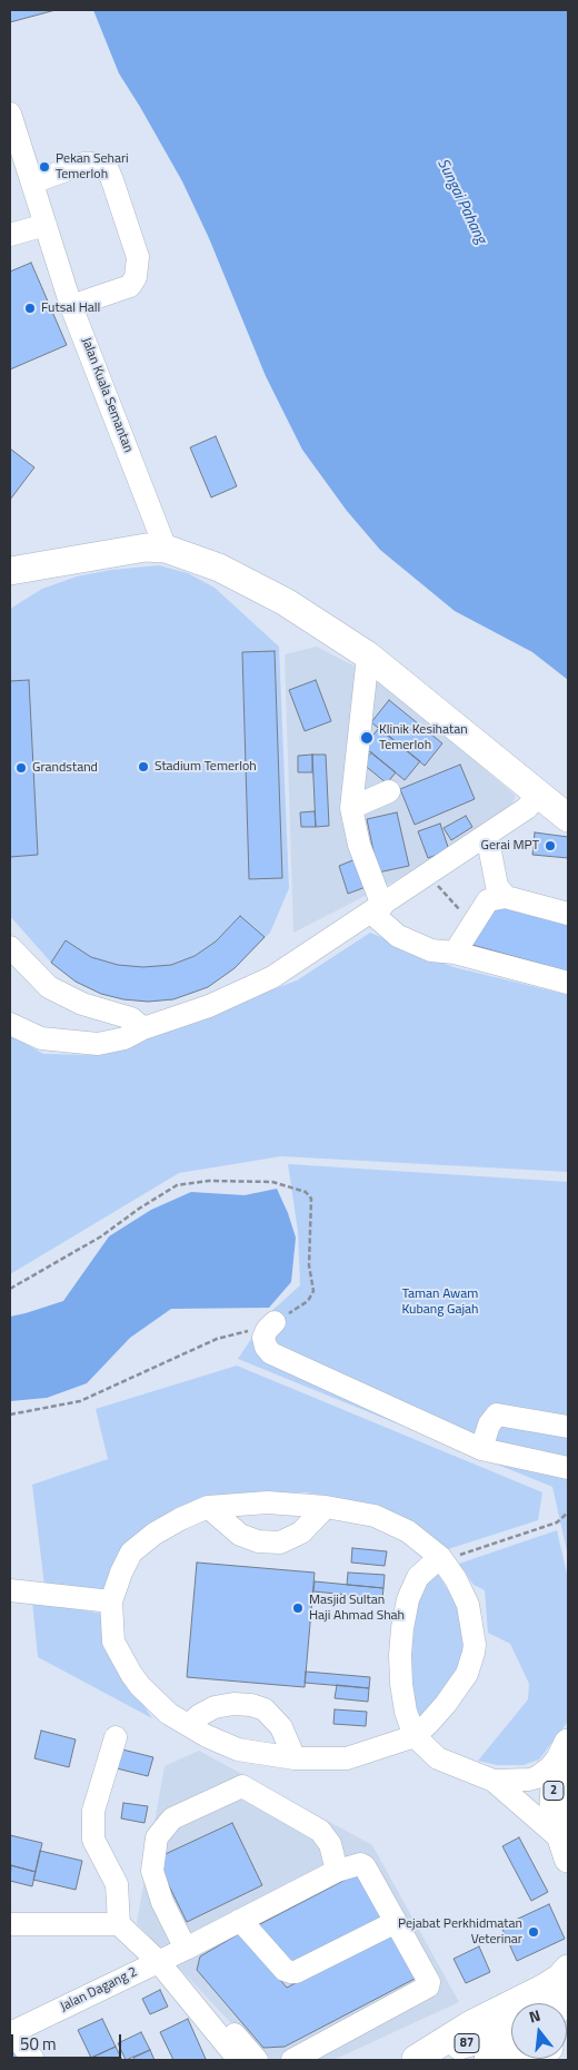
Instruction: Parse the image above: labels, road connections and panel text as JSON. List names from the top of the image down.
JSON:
{
  "streets": {
    "main road": ["2", "87"],
    "street": ["Jalan Kuala Semantan", "Jalan Dagang 2"]
  },
  "water": ["Sungai Pahang"],
  "parks": ["Taman Awam Kubang Gajah"],
  "places": [
    "Pekan Sehari Temerloh",
    "Futsal Hall",
    "Klinik Kesihatan Temerloh",
    "Stadium Temerloh",
    "Grandstand",
    "Gerai MPT",
    "Masjid Sultan Haji Ahmad Shah",
    "Pejabat Perkhidmatan Veterinar"
  ],
  "scale_bar": "50 m",
  "north": "top"
}
